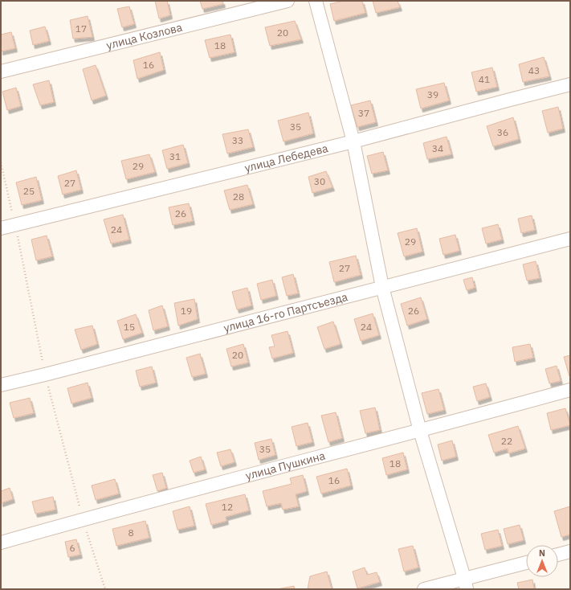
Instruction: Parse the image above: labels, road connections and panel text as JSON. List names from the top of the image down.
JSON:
{
  "streets": {
    "street": [
      "улица Козлова",
      "улица Лебедева",
      "улица 16-го Партсъезда",
      "улица Пушкина"
    ]
  },
  "house_numbers": [
    "17",
    "20",
    "18",
    "16",
    "43",
    "41",
    "39",
    "37",
    "35",
    "36",
    "33",
    "34",
    "31",
    "29",
    "30",
    "27",
    "25",
    "28",
    "26",
    "24",
    "29",
    "27",
    "19",
    "26",
    "15",
    "24",
    "20",
    "22",
    "35",
    "18",
    "16",
    "12",
    "8",
    "6"
  ],
  "north": "top"
}
